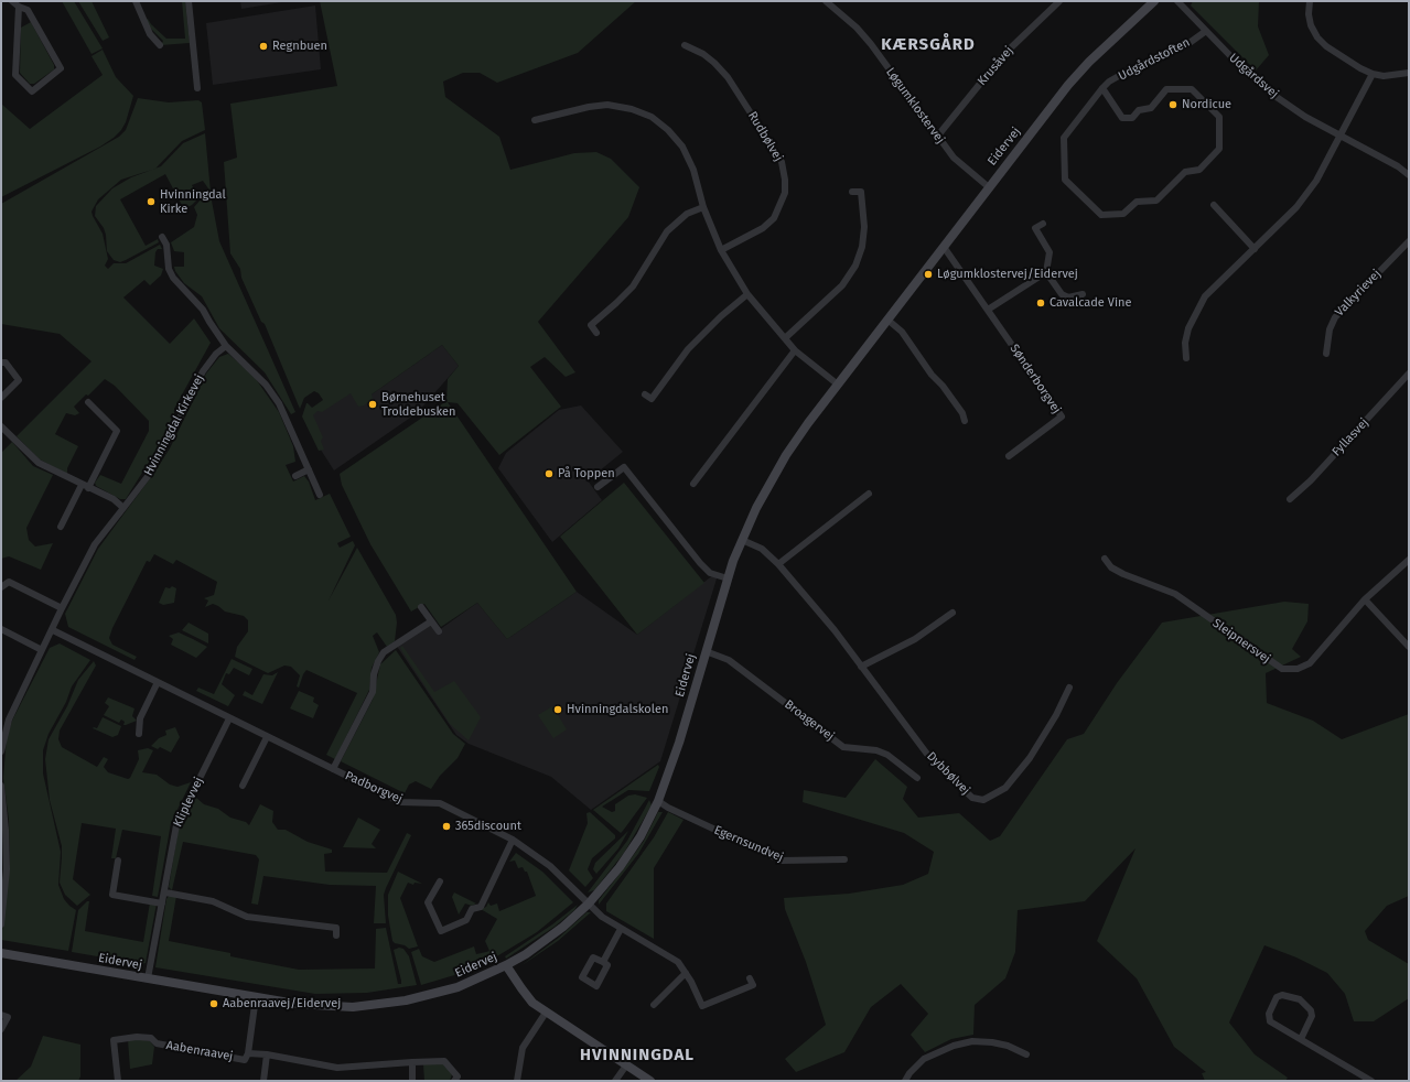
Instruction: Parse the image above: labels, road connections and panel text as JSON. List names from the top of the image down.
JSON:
{
  "streets": {
    "street": [
      "Udgårdstoften",
      "Krusåvej",
      "Udgårdsvej",
      "Løgumklostervej",
      "Rudbølvej",
      "Eidervej",
      "Valkyrievej",
      "Sønderborgvej",
      "Hvinningdal Kirkevej",
      "Fyllasvej",
      "Sleipnersvej",
      "Broagervej",
      "Dybbølvej",
      "Padborgvej",
      "Kliplevvej",
      "Egernsundvej",
      "Aabenraavej"
    ]
  },
  "crossings": [
    ["Udgårdstoften", "Udgårdsvej"],
    ["Krusåvej", "Løgumklostervej"],
    ["Løgumklostervej", "Eidervej"],
    ["Eidervej", "Sønderborgvej"],
    ["Eidervej", "Broagervej"],
    ["Eidervej", "Dybbølvej"],
    ["Eidervej", "Padborgvej"],
    ["Eidervej", "Kliplevvej"],
    ["Eidervej", "Egernsundvej"],
    ["Eidervej", "Aabenraavej"],
    ["Hvinningdal Kirkevej", "Padborgvej"],
    ["Padborgvej", "Kliplevvej"]
  ],
  "districts": ["KÆRSGÅRD", "HVINNINGDAL"],
  "places": [
    "Regnbuen",
    "Nordicue",
    "Hvinningdal Kirke",
    "Løgumklostervej/Eidervej",
    "Cavalcade Vine",
    "Børnehuset Troldebusken",
    "På Toppen",
    "Hvinningdalskolen",
    "365discount",
    "Aabenraavej/Eidervej"
  ]
}
